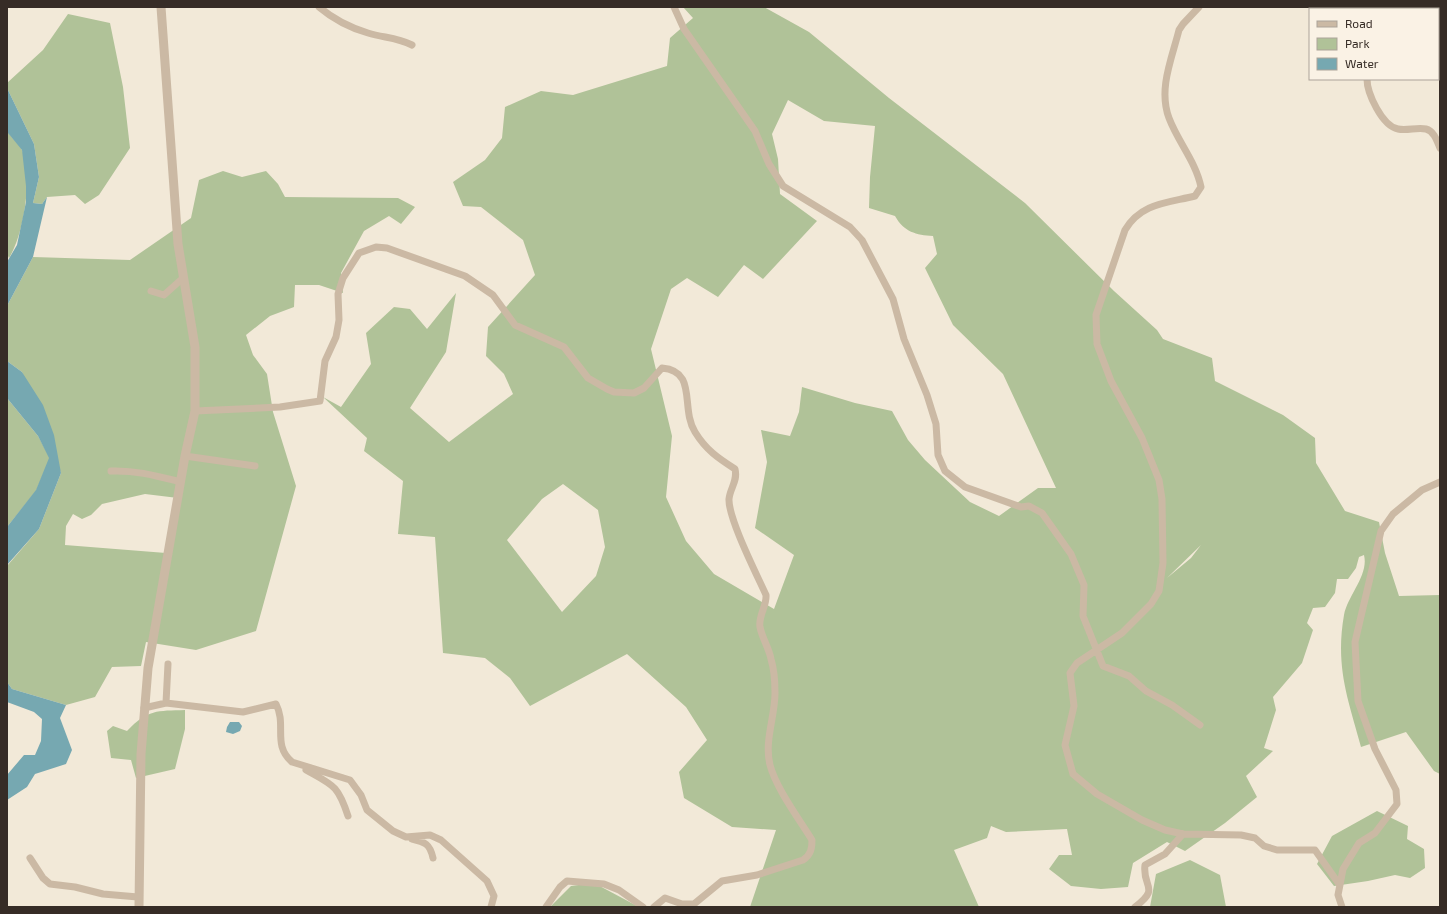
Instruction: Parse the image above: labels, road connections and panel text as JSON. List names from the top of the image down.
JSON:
{
  "legend": ["Road", "Park", "Water"]
}
